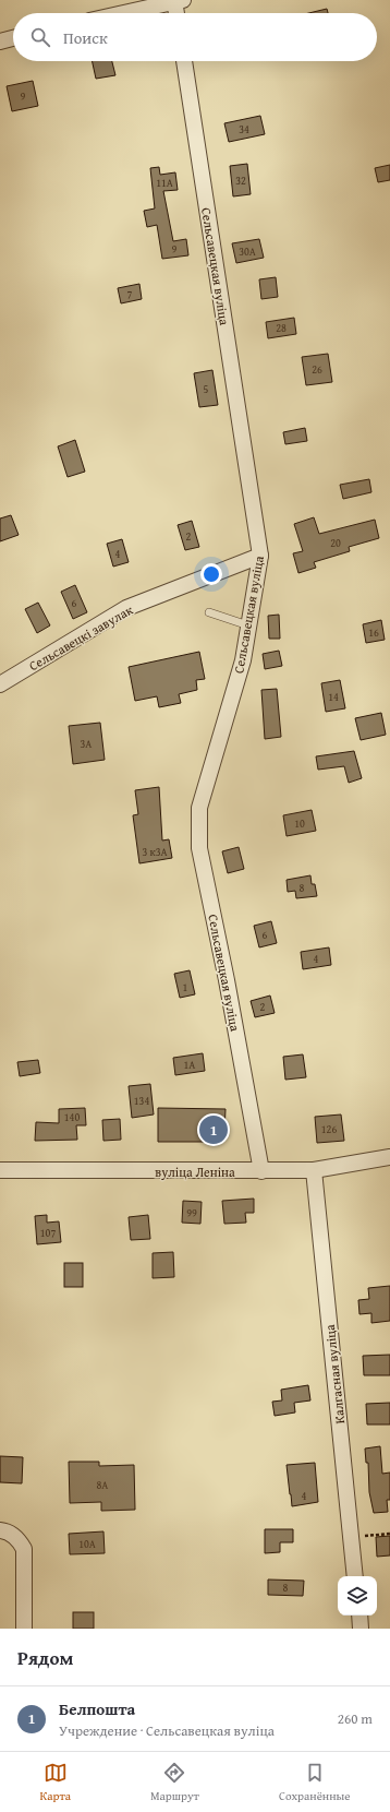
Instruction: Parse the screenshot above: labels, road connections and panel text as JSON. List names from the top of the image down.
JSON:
{
  "streets": {
    "street": [
      "Сельсавецкая вуліца",
      "Сельсавецкі завулак",
      "вуліца Леніна",
      "Калгасная вуліца"
    ]
  },
  "crossings": [
    ["Сельсавецкая вуліца", "Сельсавецкі завулак"],
    ["Сельсавецкая вуліца", "вуліца Леніна"],
    ["вуліца Леніна", "Калгасная вуліца"]
  ],
  "house_numbers": [
    "9",
    "34",
    "32",
    "11А",
    "9",
    "30А",
    "7",
    "28",
    "26",
    "5",
    "2",
    "20",
    "4",
    "6",
    "16",
    "14",
    "3А",
    "10",
    "3 к3А",
    "8",
    "6",
    "4",
    "1",
    "2",
    "1А",
    "134",
    "140",
    "126",
    "99",
    "107",
    "8А",
    "4",
    "10А",
    "8"
  ],
  "page": {
    "search": "Поиск",
    "pins": "1",
    "heading": "Рядом",
    "list": [
      {
        "mark": "1",
        "name": "Белпошта",
        "note": "Учреждение · Сельсавецкая вуліца",
        "value": "260 m"
      }
    ],
    "nav": ["Карта", "Маршрут", "Сохранённые"]
  }
}
